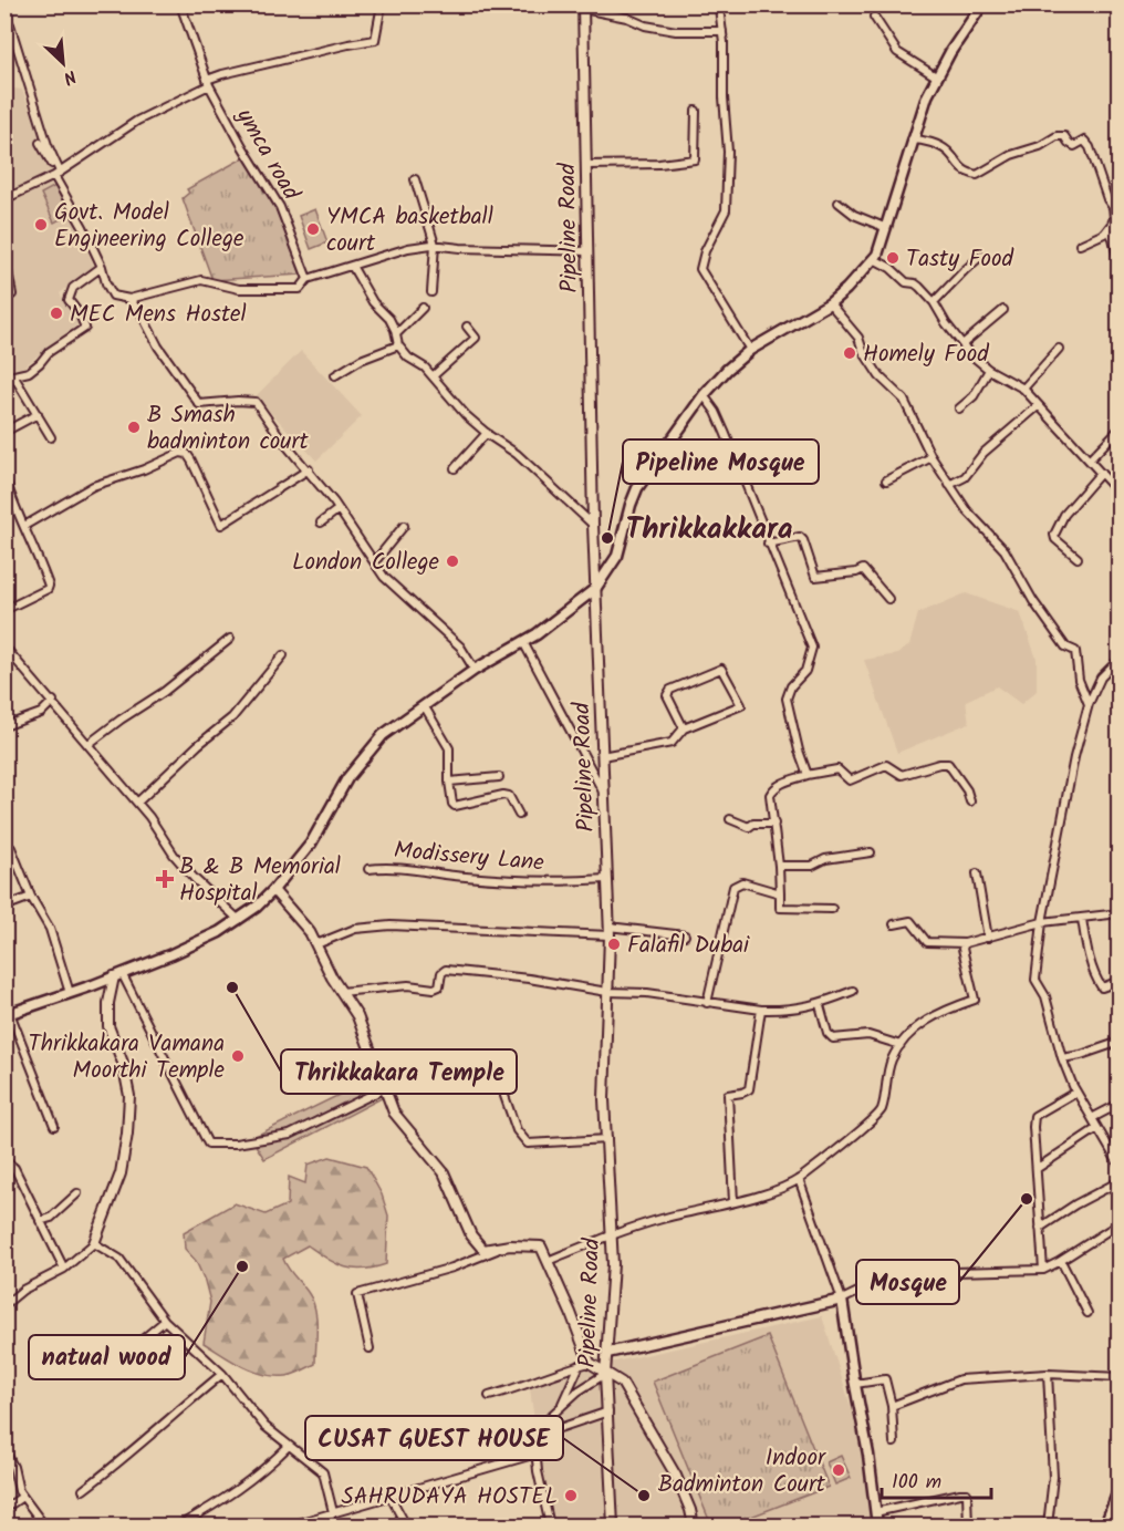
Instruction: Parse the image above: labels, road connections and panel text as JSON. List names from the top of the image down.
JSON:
{
  "streets": {
    "street": ["ymca road", "Pipeline Road", "Modissery Lane"]
  },
  "crossings": [
    ["Pipeline Road", "Modissery Lane"]
  ],
  "districts": ["Thrikkakkara"],
  "places": {
    "other": [
      "Govt. Model Engineering College",
      "YMCA basketball court",
      "Tasty Food",
      "MEC Mens Hostel",
      "Homely Food",
      "B Smash badminton court",
      "Pipeline Mosque",
      "London College",
      "Falafil Dubai",
      "Thrikkakara Temple",
      "Thrikkakara Vamana Moorthi Temple",
      "Mosque",
      "natual wood",
      "Indoor Badminton Court",
      "SAHRUDAYA HOSTEL",
      "CUSAT GUEST HOUSE"
    ],
    "health": ["B & B Memorial Hospital"]
  },
  "scale_bar": "100 m",
  "north": "bottom right"
}
